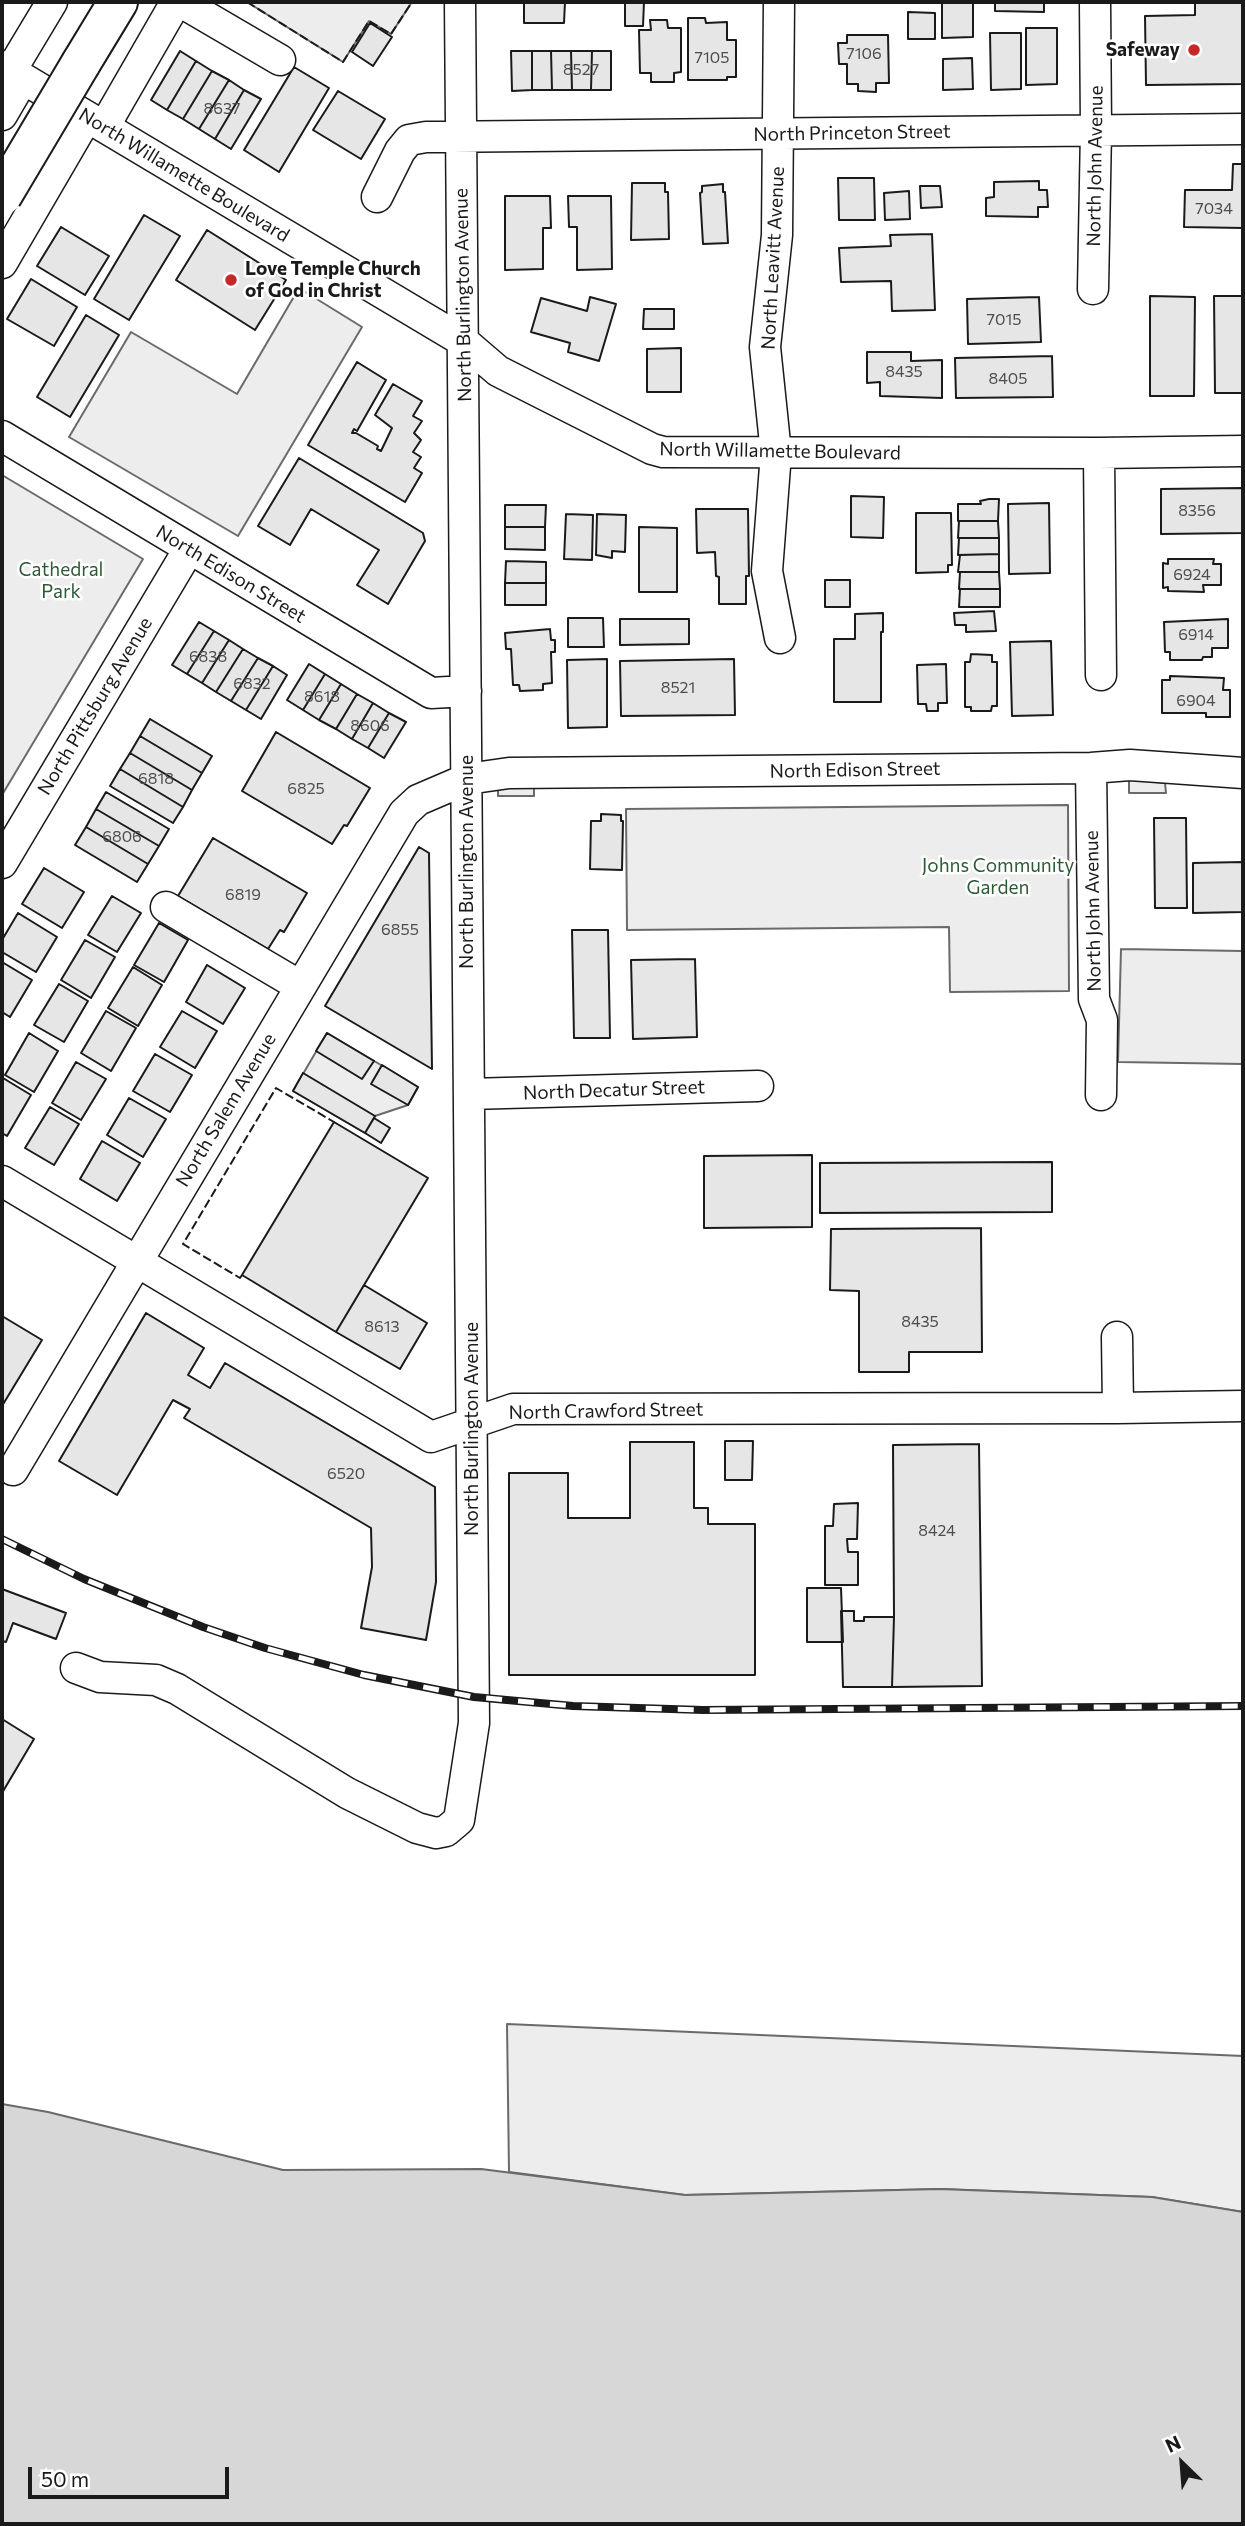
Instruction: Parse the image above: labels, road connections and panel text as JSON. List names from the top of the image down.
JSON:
{
  "streets": {
    "street": [
      "North Princeton Street",
      "North John Avenue",
      "North Willamette Boulevard",
      "North Leavitt Avenue",
      "North Burlington Avenue",
      "North Edison Street",
      "North Pittsburg Avenue",
      "North Decatur Street",
      "North Salem Avenue",
      "North Crawford Street"
    ]
  },
  "crossings": [
    ["North Princeton Street", "North John Avenue"],
    ["North Princeton Street", "North Leavitt Avenue"],
    ["North Princeton Street", "North Burlington Avenue"],
    ["North John Avenue", "North Edison Street"],
    ["North Willamette Boulevard", "North Leavitt Avenue"],
    ["North Willamette Boulevard", "North Burlington Avenue"],
    ["North Burlington Avenue", "North Edison Street"],
    ["North Burlington Avenue", "North Decatur Street"],
    ["North Burlington Avenue", "North Salem Avenue"],
    ["North Burlington Avenue", "North Crawford Street"],
    ["North Edison Street", "North Pittsburg Avenue"],
    ["North Edison Street", "North Salem Avenue"],
    ["North Salem Avenue", "North Crawford Street"]
  ],
  "parks": ["Cathedral Park", "Johns Community Garden"],
  "places": ["Safeway", "Love Temple Church of God in Christ"],
  "house_numbers": [
    "7106",
    "7105",
    "8527",
    "8637",
    "7034",
    "7015",
    "8435",
    "8405",
    "8356",
    "6924",
    "6914",
    "6838",
    "6832",
    "8521",
    "8618",
    "6904",
    "8606",
    "6818",
    "6825",
    "6806",
    "6819",
    "6855",
    "8435",
    "8613",
    "6520",
    "8424"
  ],
  "scale_bar": "50 m",
  "north": "top left"
}
